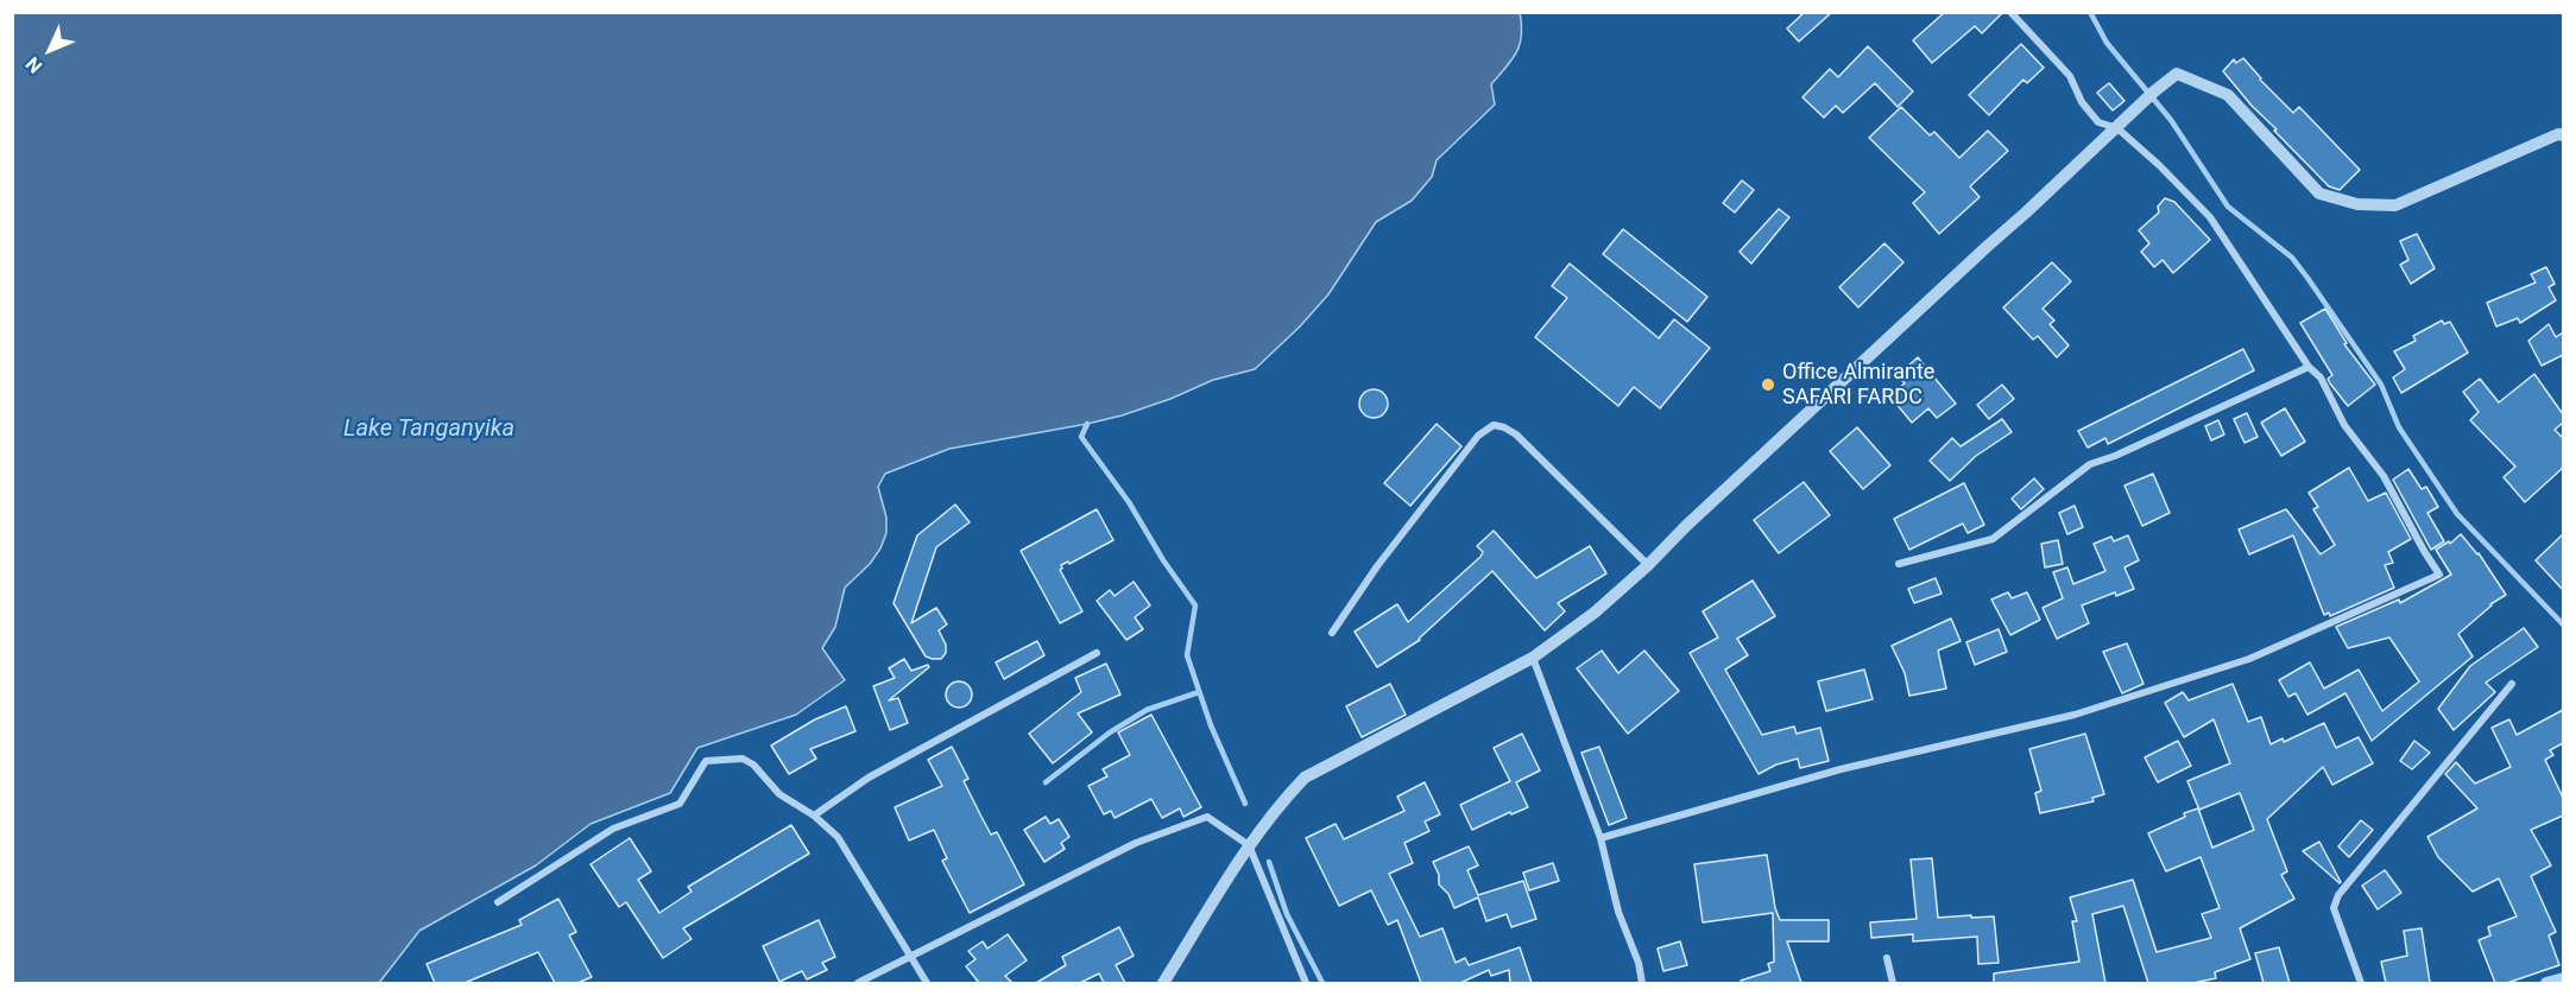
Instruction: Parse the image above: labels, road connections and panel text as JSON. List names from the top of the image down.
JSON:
{
  "water": ["Lake Tanganyika"],
  "places": ["Office Almirante SAFARI FARDC"],
  "north": "bottom left"
}
